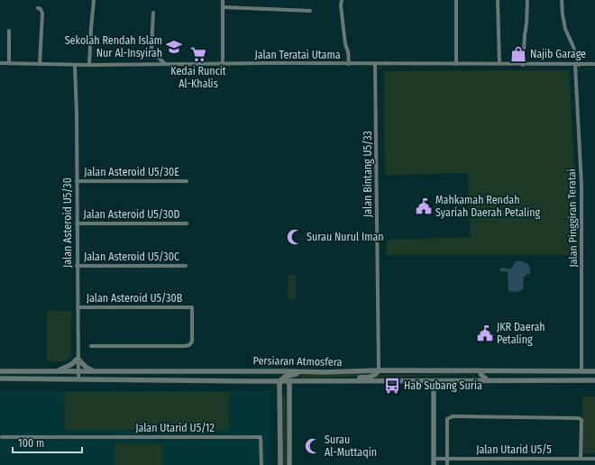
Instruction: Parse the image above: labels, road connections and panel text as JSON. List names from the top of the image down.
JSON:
{
  "streets": {
    "street": [
      "Jalan Teratai Utama",
      "Jalan Asteroid U5/30E",
      "Jalan Bintang U5/33",
      "Jalan Asteroid U5/30D",
      "Jalan Pinggiran Teratai",
      "Jalan Asteroid U5/30",
      "Jalan Asteroid U5/30C",
      "Jalan Asteroid U5/30B",
      "Persiaran Atmosfera",
      "Jalan Utarid U5/12",
      "Jalan Utarid U5/5"
    ]
  },
  "crossings": [
    ["Jalan Teratai Utama", "Jalan Bintang U5/33"],
    ["Jalan Teratai Utama", "Jalan Pinggiran Teratai"],
    ["Jalan Teratai Utama", "Jalan Asteroid U5/30"],
    ["Jalan Asteroid U5/30E", "Jalan Asteroid U5/30"],
    ["Jalan Bintang U5/33", "Persiaran Atmosfera"],
    ["Jalan Asteroid U5/30D", "Jalan Asteroid U5/30"],
    ["Jalan Pinggiran Teratai", "Persiaran Atmosfera"],
    ["Jalan Asteroid U5/30", "Jalan Asteroid U5/30C"],
    ["Jalan Asteroid U5/30", "Jalan Asteroid U5/30B"],
    ["Jalan Asteroid U5/30", "Persiaran Atmosfera"]
  ],
  "places": {
    "school or university": ["Sekolah Rendah Islam Nur Al-Insyirah"],
    "supermarket": ["Kedai Runcit Al-Khalis"],
    "shop": ["Najib Garage"],
    "public building": ["Mahkamah Rendah Syariah Daerah Petaling", "JKR Daerah Petaling"],
    "mosque": ["Surau Nurul Iman", "Surau Al-Muttaqin"],
    "bus stop": ["Hab Subang Suria"]
  },
  "scale_bar": "100 m"
}
